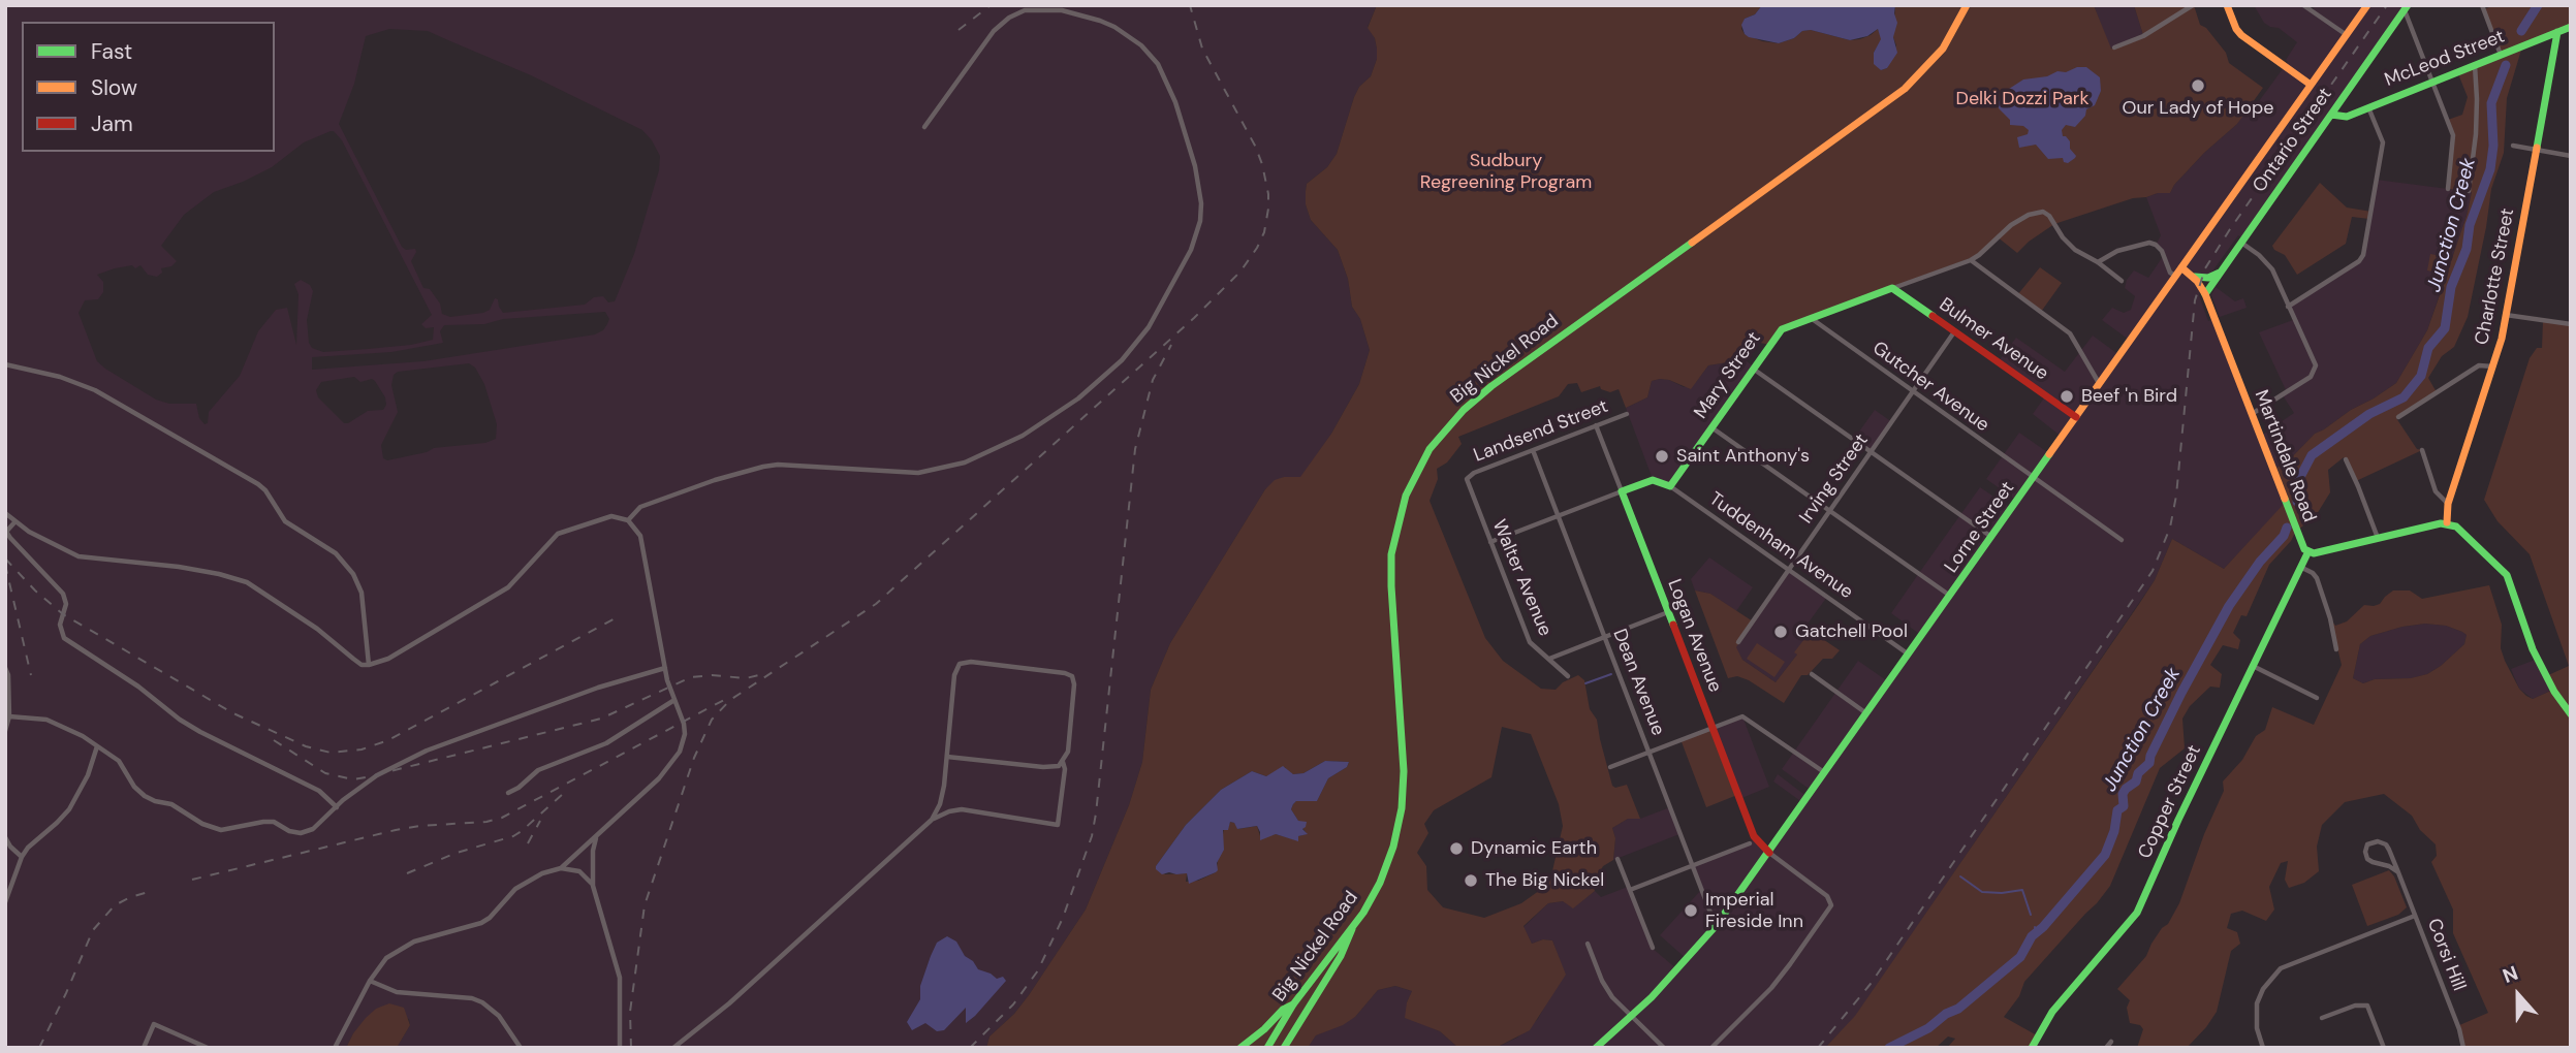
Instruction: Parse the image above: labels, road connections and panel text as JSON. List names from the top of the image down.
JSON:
{
  "streets": {
    "street": [
      "McLeod Street",
      "Ontario Street",
      "Charlotte Street",
      "Bulmer Avenue",
      "Big Nickel Road",
      "Mary Street",
      "Gutcher Avenue",
      "Landsend Street",
      "Martindale Road",
      "Irving Street",
      "Lorne Street",
      "Tuddenham Avenue",
      "Walter Avenue",
      "Logan Avenue",
      "Dean Avenue",
      "Copper Street",
      "Corsi Hill"
    ]
  },
  "crossings": [
    ["McLeod Street", "Ontario Street"],
    ["McLeod Street", "Charlotte Street"],
    ["Ontario Street", "Martindale Road"],
    ["Bulmer Avenue", "Mary Street"],
    ["Bulmer Avenue", "Irving Street"],
    ["Bulmer Avenue", "Lorne Street"],
    ["Mary Street", "Gutcher Avenue"],
    ["Mary Street", "Tuddenham Avenue"],
    ["Gutcher Avenue", "Irving Street"],
    ["Gutcher Avenue", "Lorne Street"],
    ["Landsend Street", "Walter Avenue"],
    ["Landsend Street", "Logan Avenue"],
    ["Landsend Street", "Dean Avenue"],
    ["Martindale Road", "Lorne Street"],
    ["Martindale Road", "Copper Street"],
    ["Irving Street", "Tuddenham Avenue"],
    ["Lorne Street", "Tuddenham Avenue"],
    ["Lorne Street", "Logan Avenue"],
    ["Lorne Street", "Dean Avenue"]
  ],
  "water": ["Junction Creek"],
  "parks": ["Delki Dozzi Park", "Sudbury Regreening Program"],
  "places": [
    "Our Lady of Hope",
    "Beef 'n Bird",
    "Saint Anthony's",
    "Gatchell Pool",
    "Dynamic Earth",
    "The Big Nickel",
    "Imperial Fireside Inn"
  ],
  "legend": ["Fast", "Slow", "Jam"],
  "north": "top"
}
